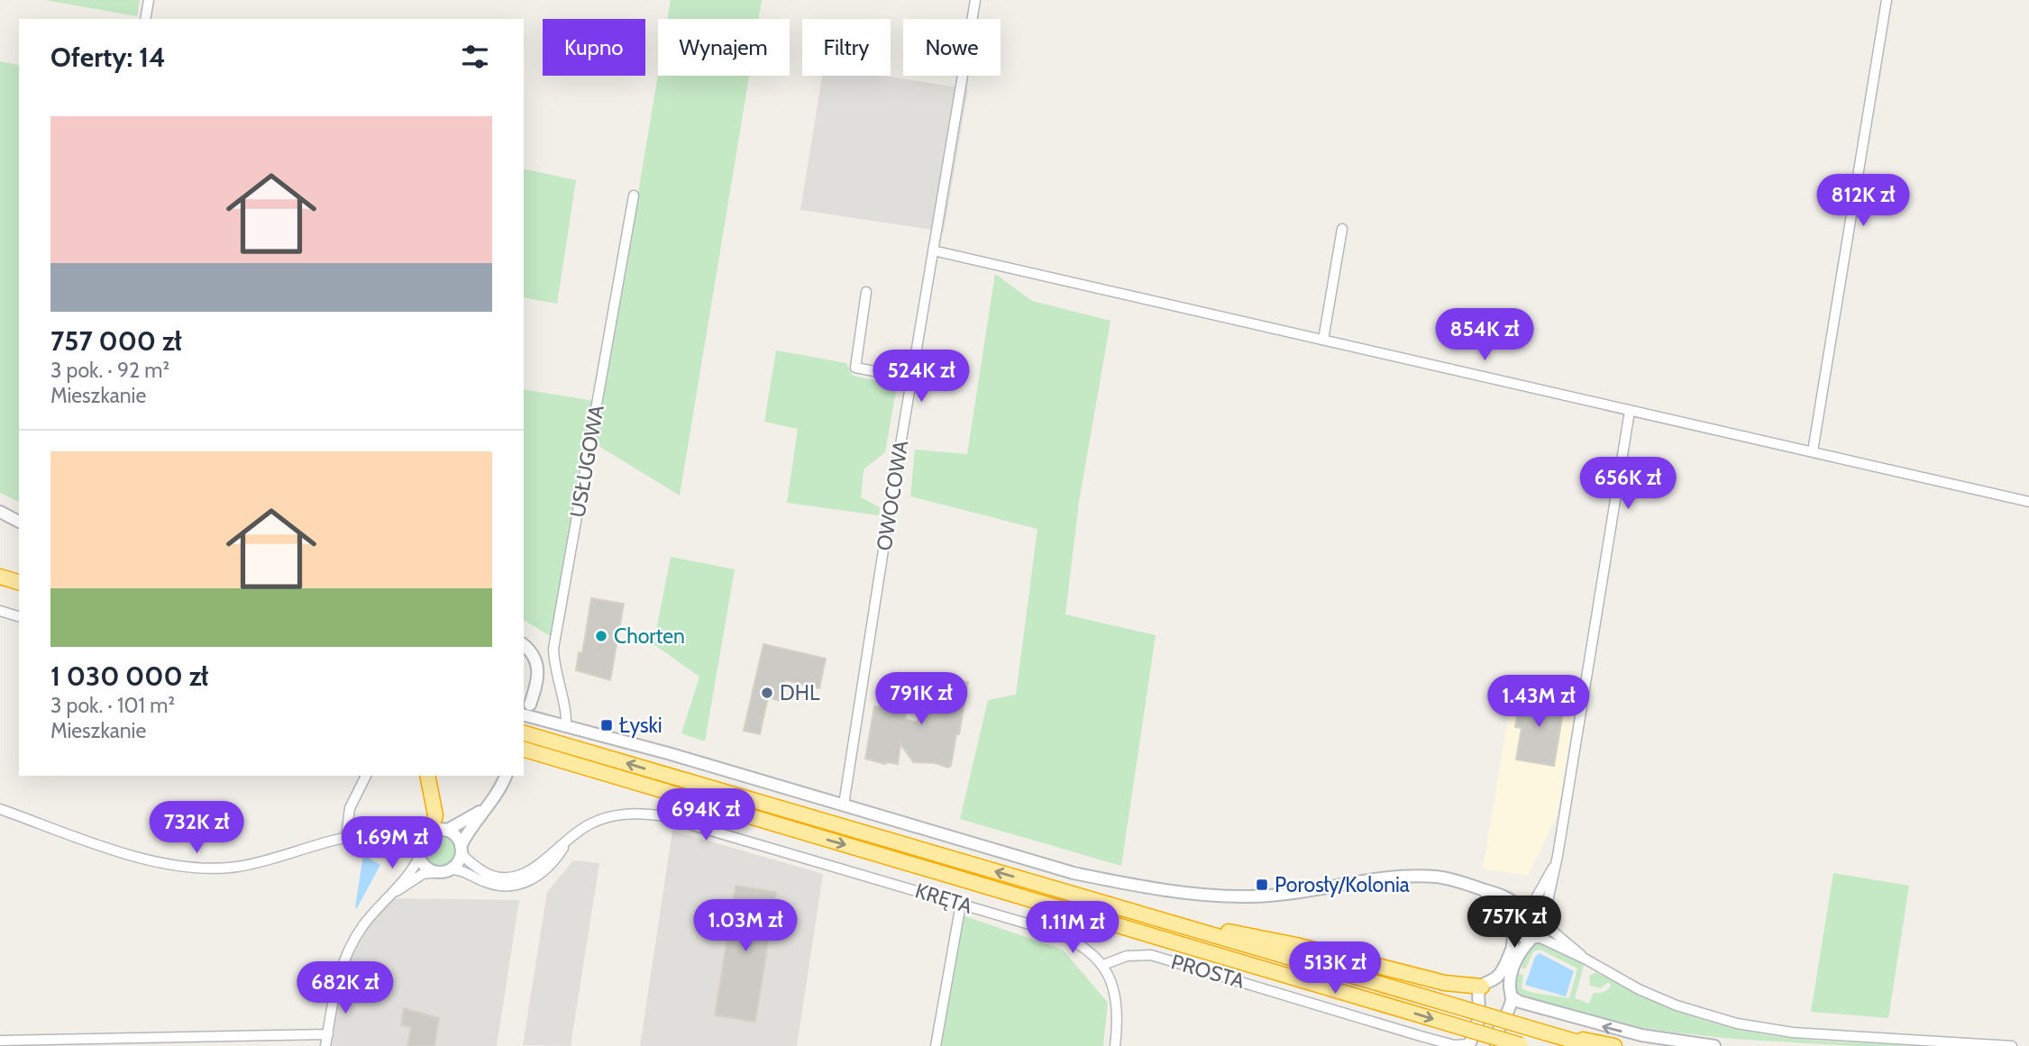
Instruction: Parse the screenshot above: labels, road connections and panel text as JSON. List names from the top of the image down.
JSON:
{
  "streets": {
    "street": [
      "USŁUGOWA",
      "OWOCOWA",
      "KRĘTA",
      "PROSTA"
    ]
  },
  "crossings": [
    ["KRĘTA", "PROSTA"]
  ],
  "places": {
    "other": ["Chorten", "DHL"],
    "transit": ["Łyski", "Porosły/Kolonia"]
  },
  "page": {
    "chip": [
      "Kupno",
      "Wynajem",
      "Filtry",
      "Nowe"
    ],
    "heading": "Oferty: 14",
    "list": [
      {
        "name": "757 000 zł",
        "note": "3 pok. · 92 m² · Mieszkanie"
      },
      {
        "name": "1 030 000 zł",
        "note": "3 pok. · 101 m² · Mieszkanie"
      }
    ],
    "price": [
      "812K zł",
      "854K zł",
      "524K zł",
      "656K zł",
      "791K zł",
      "1.43M zł",
      "694K zł",
      "732K zł",
      "1.69M zł",
      "757K zł",
      "1.03M zł",
      "1.11M zł",
      "513K zł",
      "682K zł"
    ]
  }
}
